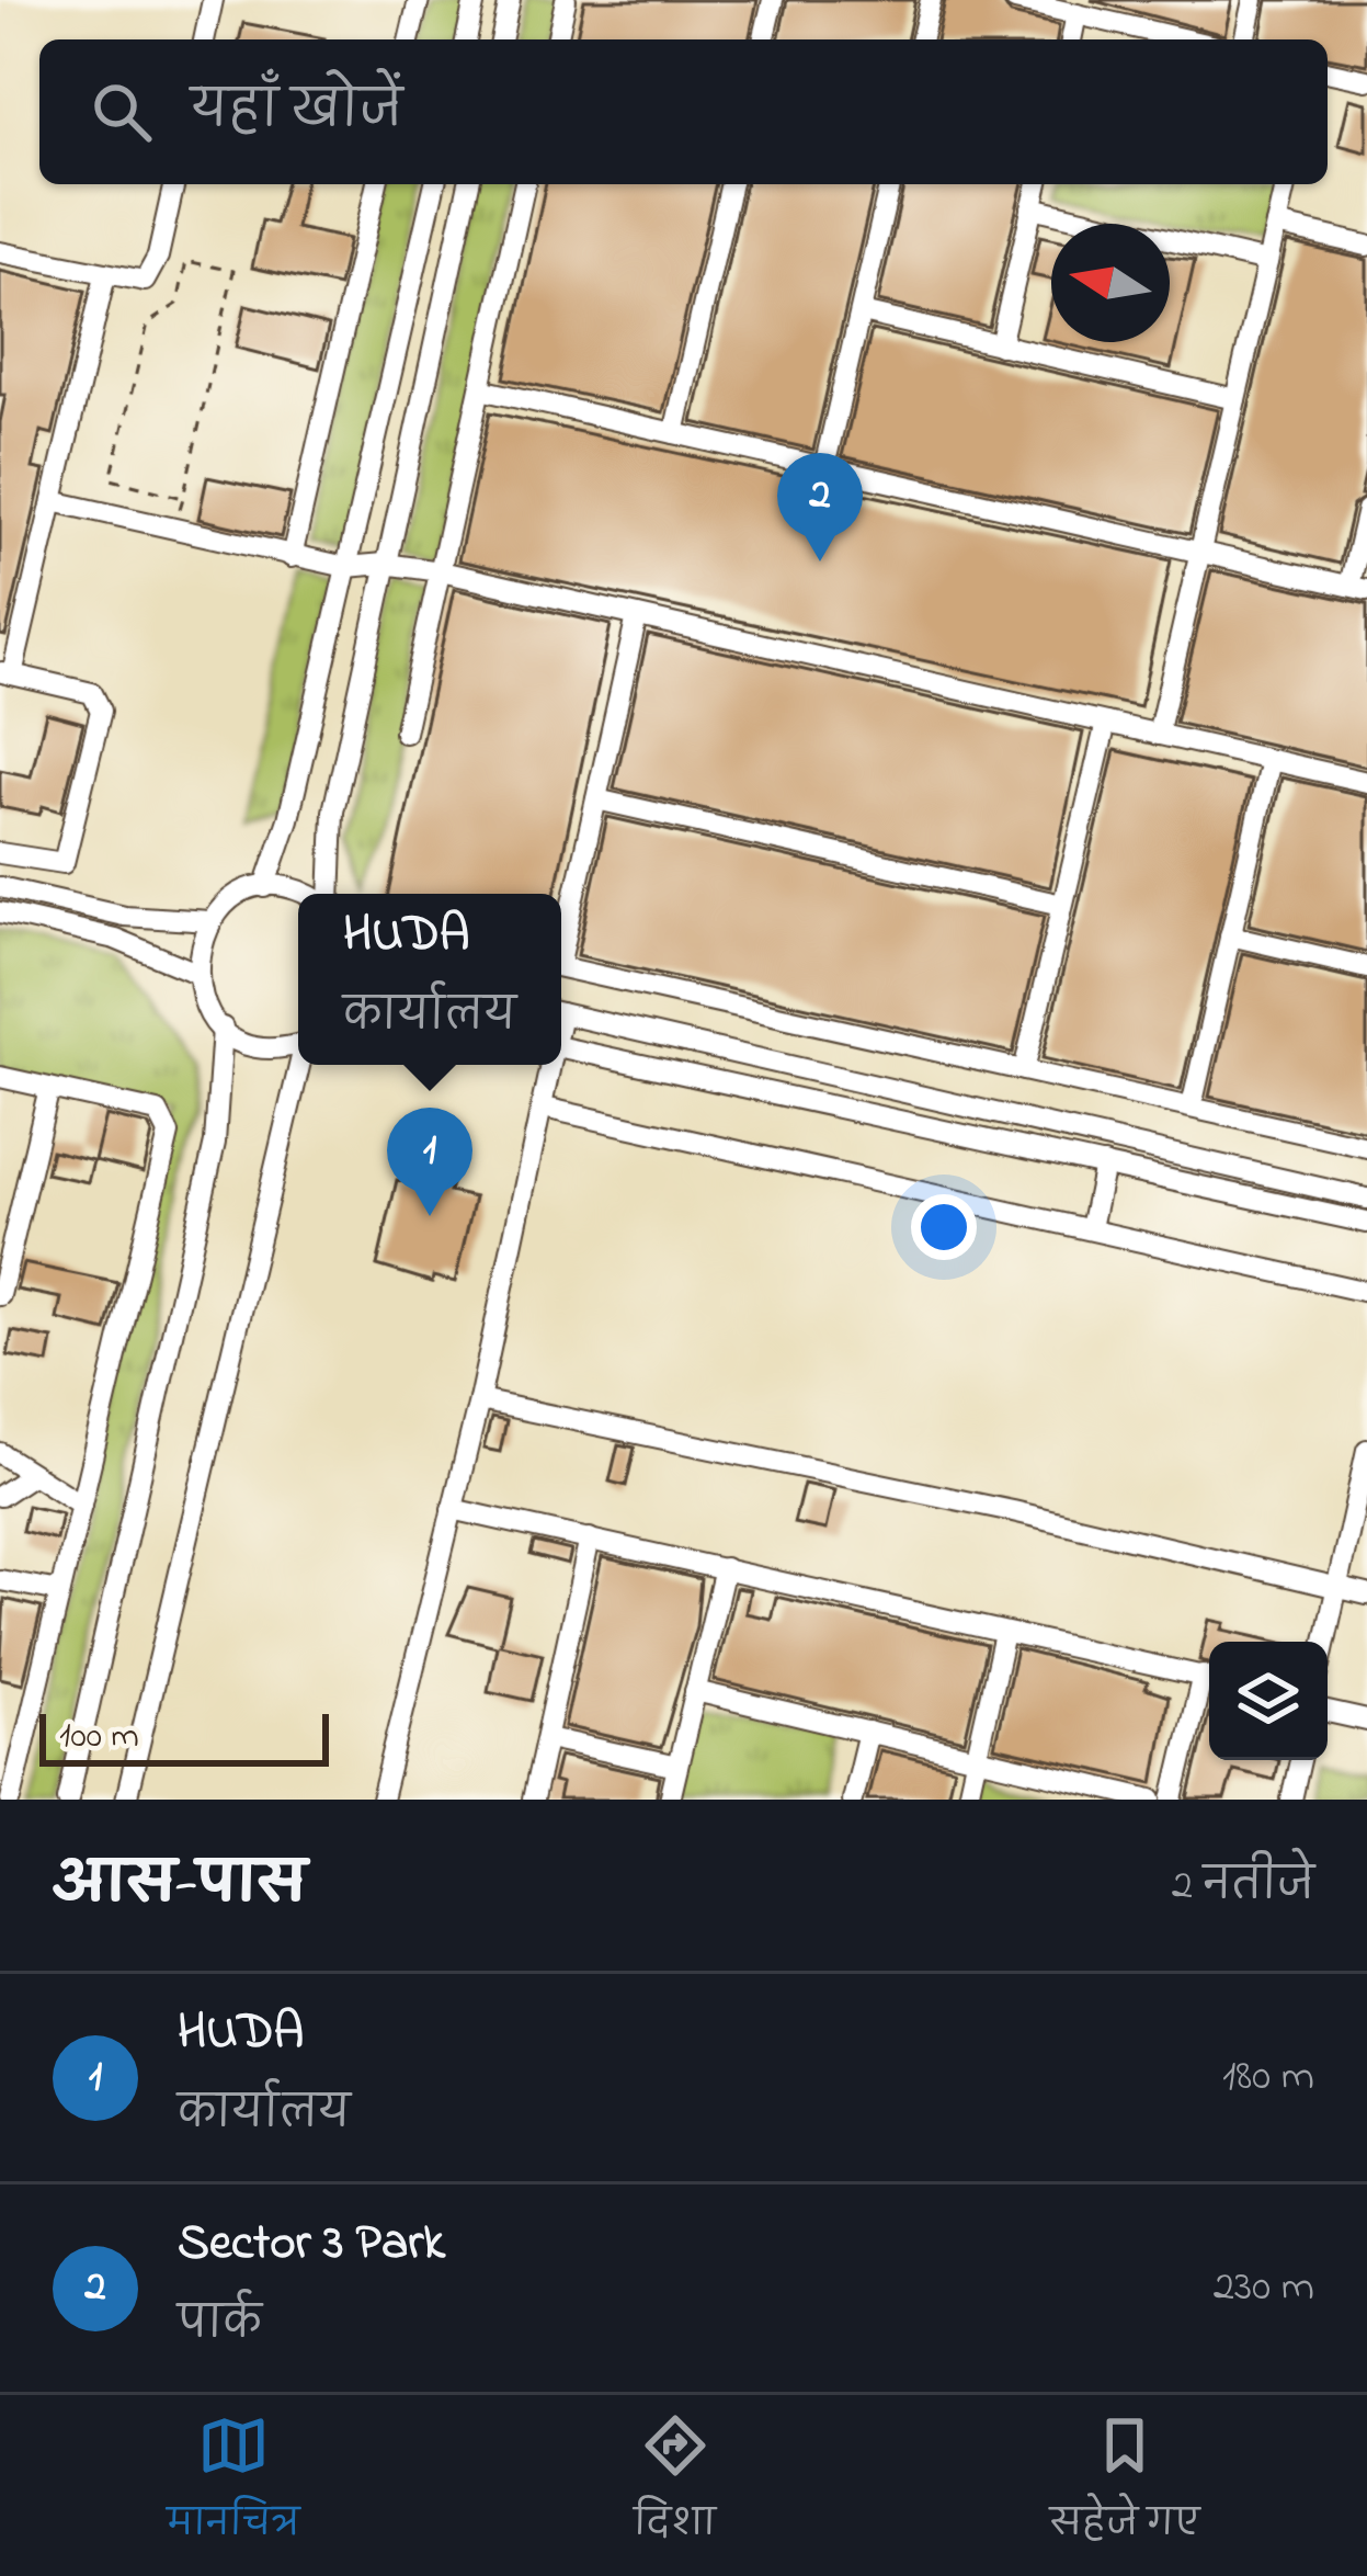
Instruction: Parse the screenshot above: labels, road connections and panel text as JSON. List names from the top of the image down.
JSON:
{
  "scale_bar": "100 m",
  "north": "left",
  "page": {
    "search": "यहाँ खोजें",
    "pins": ["2", "1"],
    "popup": ["HUDA", "कार्यालय"],
    "scale": "100 m",
    "heading": ["आस-पास", "2 नतीजे"],
    "list": [
      {
        "mark": "1",
        "name": "HUDA",
        "note": "कार्यालय",
        "value": "180 m"
      },
      {
        "mark": "2",
        "name": "Sector 3 Park",
        "note": "पार्क",
        "value": "230 m"
      }
    ],
    "nav": ["मानचित्र", "दिशा", "सहेजे गए"]
  }
}
